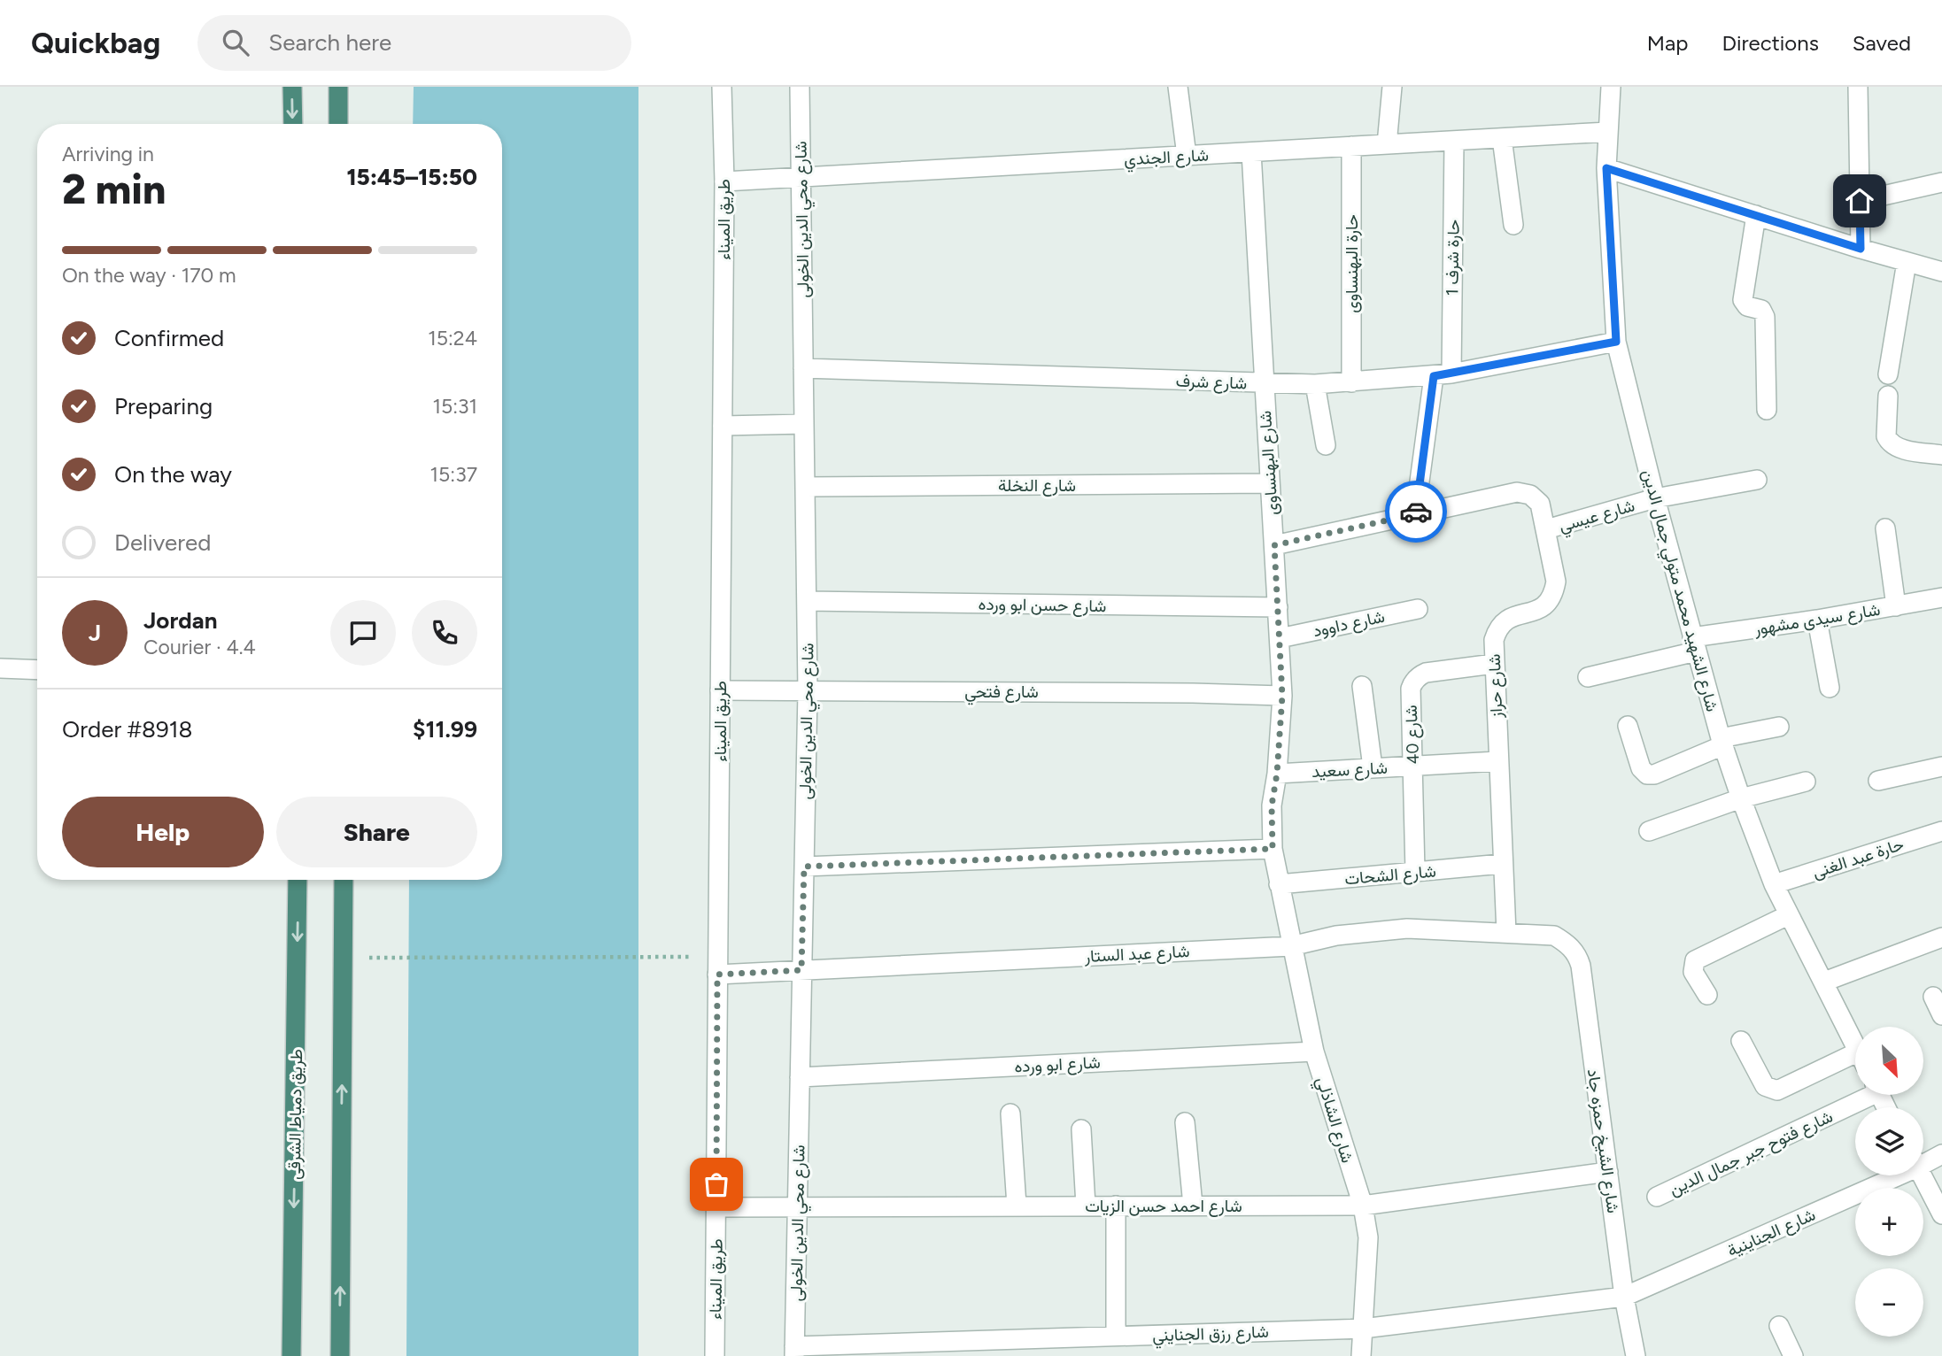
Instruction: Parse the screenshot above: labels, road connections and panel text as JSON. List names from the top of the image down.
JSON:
{
  "streets": {
    "highway": ["طريق دمياط الشرقى"],
    "street": [
      "شارع الجندي",
      "طريق الميناء",
      "شارع محي الدين الخولى",
      "حارة شرف 1",
      "حارة البهنساوى",
      "شارع شرف",
      "شارع البهنساوى",
      "شارع النخلة",
      "شارع عيسي",
      "شارع الشهيد محمد متولي جمال الدين",
      "شارع حسن ابو ورده",
      "شارع سيدى مشهور",
      "شارع داوود",
      "شارع حراز",
      "شارع فتحي",
      "شارع 40",
      "شارع سعيد",
      "حارة عبد الغنى",
      "شارع الشحات",
      "شارع عبد الستار",
      "شارع ابو ورده",
      "شارع الشاذلي",
      "شارع الشيخ حمزه جاد",
      "شارع فتوح جبر جمال الدين",
      "شارع احمد حسن الزيات",
      "شارع الجناينية",
      "شارع رزق الجنايني"
    ]
  },
  "crossings": [
    ["شارع الجندي", "طريق الميناء"],
    ["شارع الجندي", "شارع محي الدين الخولى"],
    ["شارع الجندي", "حارة شرف 1"],
    ["شارع الجندي", "حارة البهنساوى"],
    ["شارع الجندي", "شارع البهنساوى"],
    ["شارع الجندي", "شارع الشهيد محمد متولي جمال الدين"],
    ["طريق الميناء", "شارع فتحي"],
    ["طريق الميناء", "شارع عبد الستار"],
    ["طريق الميناء", "شارع احمد حسن الزيات"],
    ["شارع محي الدين الخولى", "شارع شرف"],
    ["شارع محي الدين الخولى", "شارع النخلة"],
    ["شارع محي الدين الخولى", "شارع حسن ابو ورده"],
    ["شارع محي الدين الخولى", "شارع فتحي"],
    ["شارع محي الدين الخولى", "شارع عبد الستار"],
    ["شارع محي الدين الخولى", "شارع ابو ورده"],
    ["شارع محي الدين الخولى", "شارع احمد حسن الزيات"],
    ["شارع محي الدين الخولى", "شارع رزق الجنايني"],
    ["حارة شرف 1", "شارع شرف"],
    ["حارة شرف 1", "شارع حراز"],
    ["حارة البهنساوى", "شارع شرف"],
    ["شارع شرف", "شارع البهنساوى"],
    ["شارع شرف", "شارع الشهيد محمد متولي جمال الدين"],
    ["شارع البهنساوى", "شارع النخلة"],
    ["شارع البهنساوى", "شارع حسن ابو ورده"],
    ["شارع البهنساوى", "شارع داوود"],
    ["شارع البهنساوى", "شارع فتحي"],
    ["شارع البهنساوى", "شارع سعيد"],
    ["شارع البهنساوى", "شارع الشحات"],
    ["شارع البهنساوى", "شارع الشاذلي"],
    ["شارع عيسي", "شارع الشهيد محمد متولي جمال الدين"],
    ["شارع عيسي", "شارع حراز"],
    ["شارع الشهيد محمد متولي جمال الدين", "شارع سيدى مشهور"],
    ["شارع الشهيد محمد متولي جمال الدين", "حارة عبد الغنى"],
    ["شارع حراز", "شارع 40"],
    ["شارع حراز", "شارع سعيد"],
    ["شارع حراز", "شارع الشحات"],
    ["شارع حراز", "شارع عبد الستار"],
    ["شارع 40", "شارع سعيد"],
    ["شارع 40", "شارع الشحات"],
    ["شارع الشحات", "شارع الشاذلي"],
    ["شارع عبد الستار", "شارع الشاذلي"],
    ["شارع عبد الستار", "شارع الشيخ حمزه جاد"],
    ["شارع ابو ورده", "شارع الشاذلي"],
    ["شارع الشاذلي", "شارع احمد حسن الزيات"],
    ["شارع الشاذلي", "شارع رزق الجنايني"],
    ["شارع الشيخ حمزه جاد", "شارع احمد حسن الزيات"],
    ["شارع الشيخ حمزه جاد", "شارع الجناينية"],
    ["شارع الشيخ حمزه جاد", "شارع رزق الجنايني"],
    ["شارع الجناينية", "شارع رزق الجنايني"]
  ],
  "north": "bottom right",
  "page": {
    "header": "Quickbag",
    "search": "Search here",
    "nav": ["Map", "Directions", "Saved"],
    "heading": ["2 min", "Arriving in", "15:45–15:50"],
    "panel": [
      "Jordan",
      "Courier · 4.4",
      "Order #8918",
      "$11.99"
    ],
    "bar": "On the way · 170 m",
    "list": [
      ["Confirmed", "15:24"],
      ["Preparing", "15:31"],
      ["On the way", "15:37"],
      "Delivered"
    ],
    "round": "J",
    "buttons": ["Help", "Share"],
    "map_buttons": ["+", "−"]
  }
}
